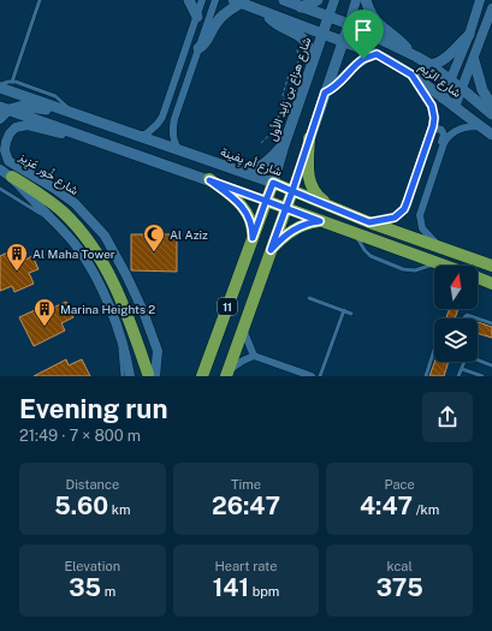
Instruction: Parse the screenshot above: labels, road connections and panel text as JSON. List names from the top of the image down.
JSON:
{
  "streets": {
    "main road": [
      "شارع الرِّيم",
      "شارع هزاع بن زايد الأول",
      "شارع أم يِفينة",
      "11"
    ],
    "street": ["شارع خُور عَزِيز"]
  },
  "crossings": [
    ["شارع الرِّيم", "شارع هزاع بن زايد الأول"],
    ["شارع الرِّيم", "شارع أم يِفينة"],
    ["شارع الرِّيم", "11"],
    ["شارع هزاع بن زايد الأول", "شارع أم يِفينة"],
    ["شارع أم يِفينة", "11"]
  ],
  "places": {
    "mosque": ["Al Aziz"],
    "building": ["Al Maha Tower", "Marina Heights 2"]
  },
  "north": "top",
  "page": {
    "heading": ["Evening run", "21:49 · 7 × 800 m"],
    "stats": [
      ["Distance", "5.60 km"],
      ["Time", "26:47"],
      ["Pace", "4:47 /km"],
      ["Elevation", "35 m"],
      ["Heart rate", "141 bpm"],
      ["kcal", "375"]
    ]
  }
}
